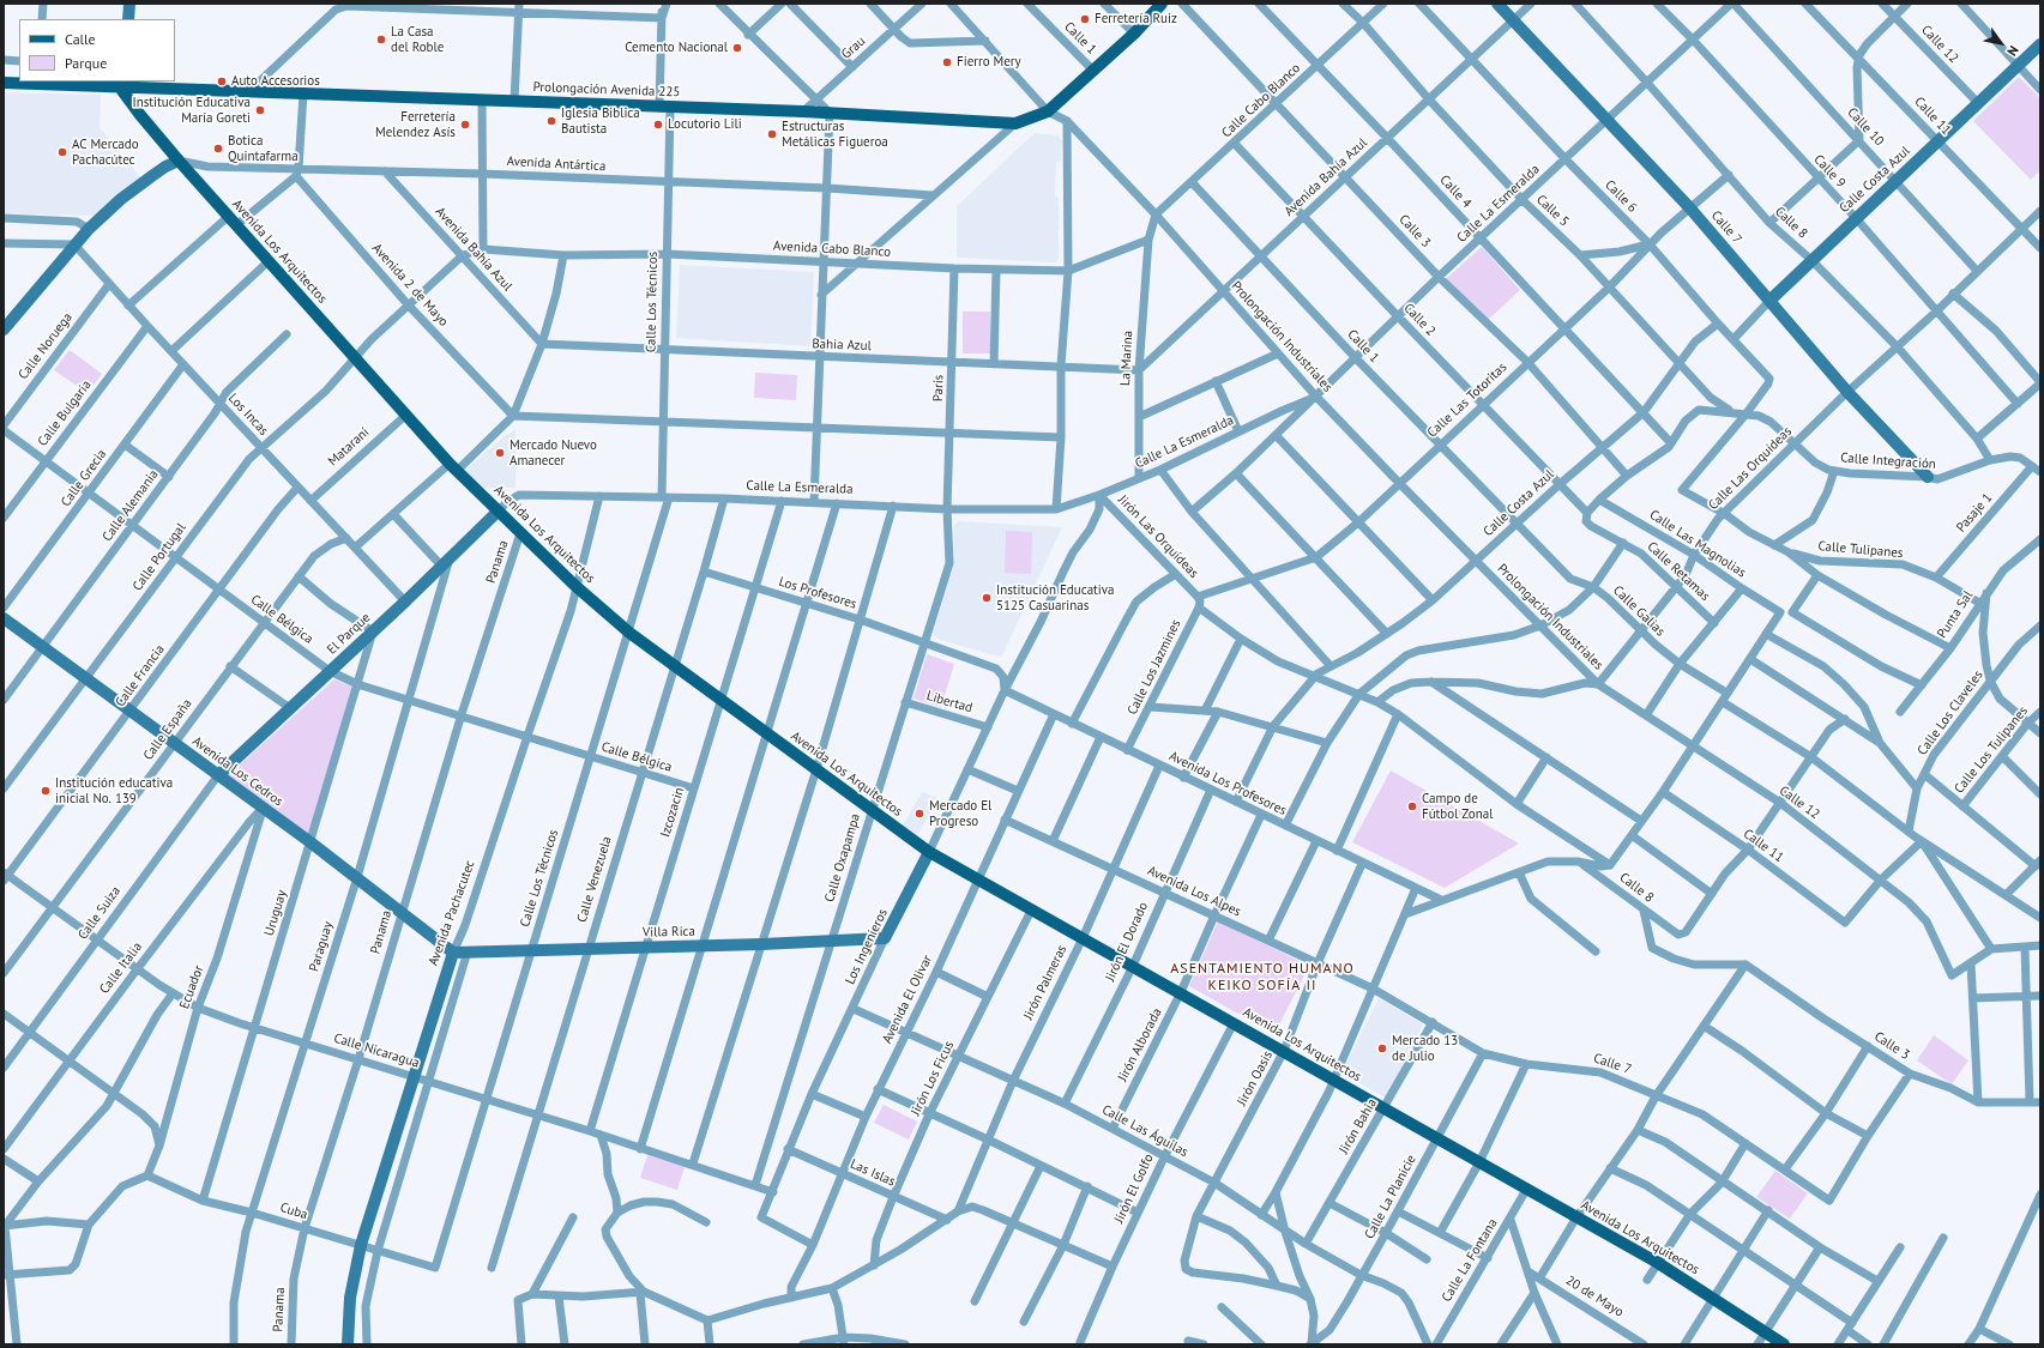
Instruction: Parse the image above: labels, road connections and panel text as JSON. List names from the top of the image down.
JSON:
{
  "streets": {
    "main road": ["Prolongación Avenida 225", "Avenida Los Arquitectos"],
    "street": [
      "Calle 1",
      "Calle 12",
      "Grau",
      "Calle Cabo Blanco",
      "Calle 11",
      "Calle 10",
      "Avenida Antártica",
      "Calle 9",
      "Avenida Bahía Azul",
      "Calle Costa Azul",
      "Calle 4",
      "Calle 6",
      "Calle La Esmeralda",
      "Calle 5",
      "Calle 8",
      "Calle 7",
      "Calle 3",
      "Avenida Cabo Blanco",
      "Avenida 2 de Mayo",
      "Calle Los Técnicos",
      "Calle 2",
      "Prolongación Industriales",
      "Bahia Azul",
      "Calle Noruega",
      "La Marina",
      "París",
      "Calle Las Totoritas",
      "Calle Bulgaria",
      "Los Incas",
      "Matarani",
      "Calle Integración",
      "Calle Las Orquídeas",
      "Calle Grecia",
      "Calle Alemania",
      "Pasaje 1",
      "Jirón Las Orquídeas",
      "Calle Las Magnolias",
      "Calle Tulipanes",
      "Calle Portugal",
      "Panama",
      "Calle Retamas",
      "Los Profesores",
      "Calle Galias",
      "Punta Sal",
      "Calle Bélgica",
      "El Parque",
      "Calle Los Jazmines",
      "Calle Francia",
      "Libertad",
      "Calle Los Claveles",
      "Calle España",
      "Calle Los Tulipanes",
      "Avenida Los Cedros",
      "Avenida Los Profesores",
      "Izcozacin",
      "Calle Oxapampa",
      "Calle Venezuela",
      "Avenida Los Alpes",
      "Calle Suiza",
      "Uruguay",
      "Avenida Pachacutec",
      "Villa Rica",
      "Jirón El Dorado",
      "Paraguay",
      "Los Ingenieros",
      "Calle Italia",
      "Jirón Palmeras",
      "Ecuador",
      "Avenida El Olivar",
      "Jirón Alborada",
      "Calle Nicaragua",
      "Jirón Los Ficus",
      "Jirón Oasis",
      "Jirón Bahia",
      "Calle Las Águilas",
      "Las Islas",
      "Jirón El Golfo",
      "Calle La Planicie",
      "Cuba",
      "Calle La Fontana",
      "20 de Mayo"
    ]
  },
  "crossings": [
    ["Calle 1", "Prolongación Avenida 225"],
    ["Calle 1", "Calle Cabo Blanco"],
    ["Calle 1", "Avenida Bahía Azul"],
    ["Calle 1", "Calle Costa Azul"],
    ["Calle 1", "Calle La Esmeralda"],
    ["Calle 1", "Calle Las Totoritas"],
    ["Calle 1", "Calle Galias"],
    ["Calle 12", "Calle 11"],
    ["Calle 12", "Calle Costa Azul"],
    ["Calle 12", "Prolongación Industriales"],
    ["Calle 12", "Calle Las Orquídeas"],
    ["Grau", "Prolongación Avenida 225"],
    ["Prolongación Avenida 225", "Avenida Los Arquitectos"],
    ["Prolongación Avenida 225", "Calle Los Técnicos"],
    ["Prolongación Avenida 225", "Prolongación Industriales"],
    ["Calle Cabo Blanco", "Calle 4"],
    ["Calle Cabo Blanco", "Calle 5"],
    ["Calle Cabo Blanco", "Calle 3"],
    ["Calle Cabo Blanco", "Calle 2"],
    ["Calle Cabo Blanco", "Prolongación Industriales"],
    ["Calle 11", "Calle Costa Azul"],
    ["Calle 11", "Calle Las Orquídeas"],
    ["Calle 10", "Calle Costa Azul"],
    ["Calle 10", "Calle La Esmeralda"],
    ["Calle 10", "Calle Las Orquídeas"],
    ["Avenida Antártica", "Avenida Bahía Azul"],
    ["Avenida Antártica", "Avenida Los Arquitectos"],
    ["Avenida Antártica", "Avenida 2 de Mayo"],
    ["Avenida Antártica", "Calle Los Técnicos"],
    ["Calle 9", "Calle Costa Azul"],
    ["Calle 9", "Calle La Esmeralda"],
    ["Calle 9", "Calle Las Orquídeas"],
    ["Avenida Bahía Azul", "Calle 4"],
    ["Avenida Bahía Azul", "Calle 6"],
    ["Avenida Bahía Azul", "Calle 5"],
    ["Avenida Bahía Azul", "Calle 7"],
    ["Avenida Bahía Azul", "Calle 3"],
    ["Avenida Bahía Azul", "Calle 2"],
    ["Avenida Bahía Azul", "Prolongación Industriales"],
    ["Avenida Bahía Azul", "Bahia Azul"],
    ["Avenida Bahía Azul", "La Marina"],
    ["Avenida Bahía Azul", "Calle Portugal"],
    ["Calle Costa Azul", "Calle 4"],
    ["Calle Costa Azul", "Calle 6"],
    ["Calle Costa Azul", "Calle 5"],
    ["Calle Costa Azul", "Calle 8"],
    ["Calle Costa Azul", "Calle 7"],
    ["Calle Costa Azul", "Calle 3"],
    ["Calle Costa Azul", "Calle 2"],
    ["Calle Costa Azul", "Prolongación Industriales"],
    ["Calle Costa Azul", "Calle Galias"],
    ["Calle Costa Azul", "Avenida Los Profesores"],
    ["Calle 4", "Calle La Esmeralda"],
    ["Calle 4", "Calle Las Totoritas"],
    ["Calle 6", "Calle La Esmeralda"],
    ["Calle 6", "Calle Las Totoritas"],
    ["Calle 6", "Calle Integración"],
    ["Calle 6", "Calle Tulipanes"],
    ["Calle La Esmeralda", "Calle 5"],
    ["Calle La Esmeralda", "Calle 8"],
    ["Calle La Esmeralda", "Calle 7"],
    ["Calle La Esmeralda", "Calle 3"],
    ["Calle La Esmeralda", "Avenida Los Arquitectos"],
    ["Calle La Esmeralda", "Calle Los Técnicos"],
    ["Calle La Esmeralda", "Calle 2"],
    ["Calle La Esmeralda", "Prolongación Industriales"],
    ["Calle La Esmeralda", "La Marina"],
    ["Calle La Esmeralda", "París"],
    ["Calle La Esmeralda", "Jirón Las Orquídeas"],
    ["Calle La Esmeralda", "El Parque"],
    ["Calle La Esmeralda", "Izcozacin"],
    ["Calle La Esmeralda", "Calle Oxapampa"],
    ["Calle La Esmeralda", "Calle Venezuela"],
    ["Calle La Esmeralda", "Avenida Pachacutec"],
    ["Calle La Esmeralda", "Los Ingenieros"],
    ["Calle 5", "Calle Las Totoritas"],
    ["Calle 5", "Calle Integración"],
    ["Calle 8", "Calle Las Totoritas"],
    ["Calle 8", "Calle Integración"],
    ["Calle 8", "Calle Las Orquídeas"],
    ["Calle 7", "Calle Las Totoritas"],
    ["Calle 7", "Calle Integración"],
    ["Calle 7", "Calle Las Orquídeas"],
    ["Calle 7", "Avenida Los Alpes"],
    ["Calle 7", "Jirón Bahia"],
    ["Calle 7", "Calle La Planicie"],
    ["Calle 3", "Calle Las Totoritas"],
    ["Avenida Cabo Blanco", "Calle Los Técnicos"],
    ["Avenida Cabo Blanco", "La Marina"],
    ["Avenida Cabo Blanco", "París"],
    ["Avenida Los Arquitectos", "Calle Los Técnicos"],
    ["Avenida Los Arquitectos", "Matarani"],
    ["Avenida Los Arquitectos", "Calle Portugal"],
    ["Avenida Los Arquitectos", "Panama"],
    ["Avenida Los Arquitectos", "El Parque"],
    ["Avenida Los Arquitectos", "Izcozacin"],
    ["Avenida Los Arquitectos", "Calle Oxapampa"],
    ["Avenida Los Arquitectos", "Calle Venezuela"],
    ["Avenida Los Arquitectos", "Avenida Pachacutec"],
    ["Avenida Los Arquitectos", "Jirón El Dorado"],
    ["Avenida Los Arquitectos", "Los Ingenieros"],
    ["Avenida Los Arquitectos", "Jirón Palmeras"],
    ["Avenida Los Arquitectos", "Avenida El Olivar"],
    ["Avenida Los Arquitectos", "Jirón Alborada"],
    ["Avenida Los Arquitectos", "Jirón Los Ficus"],
    ["Avenida Los Arquitectos", "Jirón Oasis"],
    ["Avenida Los Arquitectos", "Jirón Bahia"],
    ["Avenida Los Arquitectos", "Jirón El Golfo"],
    ["Avenida Los Arquitectos", "Calle La Planicie"],
    ["Avenida Los Arquitectos", "Calle La Fontana"],
    ["Avenida 2 de Mayo", "Calle Portugal"],
    ["Calle Los Técnicos", "Bahia Azul"],
    ["Calle Los Técnicos", "Calle Bélgica"],
    ["Calle Los Técnicos", "Villa Rica"],
    ["Calle Los Técnicos", "Calle Nicaragua"],
    ["Calle Los Técnicos", "Cuba"],
    ["Calle 2", "Calle Las Totoritas"],
    ["Calle 2", "Calle Retamas"],
    ["Prolongación Industriales", "Calle Las Totoritas"],
    ["Prolongación Industriales", "Calle Las Orquídeas"],
    ["Bahia Azul", "La Marina"],
    ["Bahia Azul", "París"],
    ["Calle Noruega", "Los Incas"],
    ["París", "Calle Oxapampa"],
    ["Calle Las Totoritas", "Jirón Las Orquídeas"],
    ["Calle Bulgaria", "Los Incas"],
    ["Calle Bulgaria", "Calle Bélgica"],
    ["Los Incas", "Matarani"],
    ["Los Incas", "Calle Grecia"],
    ["Los Incas", "Calle Alemania"],
    ["Los Incas", "Calle Portugal"],
    ["Los Incas", "El Parque"],
    ["Los Incas", "Calle Francia"],
    ["Los Incas", "Calle España"],
    ["Calle Integración", "Calle Las Orquídeas"],
    ["Calle Integración", "Pasaje 1"],
    ["Calle Integración", "Calle Tulipanes"],
    ["Calle Las Orquídeas", "Calle Las Magnolias"],
    ["Calle Las Orquídeas", "Calle Tulipanes"],
    ["Calle Las Orquídeas", "Calle Retamas"],
    ["Calle Las Orquídeas", "Calle Galias"],
    ["Calle Grecia", "Calle Bélgica"],
    ["Calle Alemania", "Calle Bélgica"],
    ["Calle Alemania", "Avenida Los Cedros"],
    ["Pasaje 1", "Calle Tulipanes"],
    ["Jirón Las Orquídeas", "Los Ingenieros"],
    ["Calle Tulipanes", "Punta Sal"],
    ["Calle Portugal", "Calle Bélgica"],
    ["Calle Portugal", "Avenida Los Cedros"],
    ["Panama", "Calle Bélgica"],
    ["Panama", "Avenida Los Cedros"],
    ["Panama", "Calle Nicaragua"],
    ["Panama", "Cuba"],
    ["Los Profesores", "Avenida Los Profesores"],
    ["Los Profesores", "Izcozacin"],
    ["Los Profesores", "Calle Oxapampa"],
    ["Los Profesores", "Calle Venezuela"],
    ["Los Profesores", "Los Ingenieros"],
    ["Calle Bélgica", "El Parque"],
    ["Calle Bélgica", "Calle Francia"],
    ["Calle Bélgica", "Calle España"],
    ["Calle Bélgica", "Izcozacin"],
    ["Calle Bélgica", "Calle Venezuela"],
    ["Calle Bélgica", "Uruguay"],
    ["Calle Bélgica", "Avenida Pachacutec"],
    ["Calle Bélgica", "Paraguay"],
    ["El Parque", "Avenida Los Cedros"],
    ["El Parque", "Calle Suiza"],
    ["El Parque", "Uruguay"],
    ["El Parque", "Paraguay"],
    ["Calle Los Jazmines", "Avenida Los Profesores"],
    ["Calle Francia", "Avenida Los Cedros"],
    ["Calle Francia", "Calle Nicaragua"],
    ["Libertad", "Calle Oxapampa"],
    ["Libertad", "Los Ingenieros"],
    ["Calle España", "Avenida Los Cedros"],
    ["Calle España", "Calle Nicaragua"],
    ["Avenida Los Cedros", "Calle Suiza"],
    ["Avenida Los Cedros", "Uruguay"],
    ["Avenida Los Cedros", "Avenida Pachacutec"],
    ["Avenida Los Cedros", "Villa Rica"],
    ["Avenida Los Cedros", "Paraguay"],
    ["Avenida Los Cedros", "Calle Italia"],
    ["Avenida Los Cedros", "Ecuador"],
    ["Avenida Los Profesores", "Jirón El Dorado"],
    ["Avenida Los Profesores", "Los Ingenieros"],
    ["Avenida Los Profesores", "Jirón Palmeras"],
    ["Avenida Los Profesores", "Avenida El Olivar"],
    ["Avenida Los Profesores", "Jirón Alborada"],
    ["Avenida Los Profesores", "Jirón Oasis"],
    ["Izcozacin", "Villa Rica"],
    ["Izcozacin", "Calle Nicaragua"],
    ["Calle Oxapampa", "Villa Rica"],
    ["Calle Oxapampa", "Calle Nicaragua"],
    ["Calle Venezuela", "Villa Rica"],
    ["Calle Venezuela", "Calle Nicaragua"],
    ["Avenida Los Alpes", "Jirón El Dorado"],
    ["Avenida Los Alpes", "Jirón Palmeras"],
    ["Avenida Los Alpes", "Avenida El Olivar"],
    ["Avenida Los Alpes", "Jirón Alborada"],
    ["Avenida Los Alpes", "Jirón Oasis"],
    ["Calle Suiza", "Calle Nicaragua"],
    ["Uruguay", "Calle Nicaragua"],
    ["Uruguay", "Cuba"],
    ["Avenida Pachacutec", "Villa Rica"],
    ["Avenida Pachacutec", "Calle Nicaragua"],
    ["Avenida Pachacutec", "Cuba"],
    ["Villa Rica", "Los Ingenieros"],
    ["Jirón El Dorado", "Calle Las Águilas"],
    ["Paraguay", "Calle Nicaragua"],
    ["Paraguay", "Cuba"],
    ["Los Ingenieros", "Avenida El Olivar"],
    ["Los Ingenieros", "Calle Nicaragua"],
    ["Los Ingenieros", "Calle Las Águilas"],
    ["Los Ingenieros", "Las Islas"],
    ["Calle Italia", "Ecuador"],
    ["Calle Italia", "Calle Nicaragua"],
    ["Jirón Palmeras", "Calle Las Águilas"],
    ["Ecuador", "Calle Nicaragua"],
    ["Ecuador", "Cuba"],
    ["Avenida El Olivar", "Calle Las Águilas"],
    ["Avenida El Olivar", "Las Islas"],
    ["Jirón Alborada", "Calle Las Águilas"],
    ["Jirón Los Ficus", "Calle Las Águilas"],
    ["Jirón Los Ficus", "Las Islas"],
    ["Jirón Oasis", "Calle Las Águilas"],
    ["Jirón Bahia", "Calle Las Águilas"],
    ["Calle Las Águilas", "Jirón El Golfo"],
    ["Calle Las Águilas", "Calle La Planicie"]
  ],
  "districts": ["ASENTAMIENTO HUMANO KEIKO SOFÍA II"],
  "places": [
    "Ferretería Ruiz",
    "La Casa del Roble",
    "Cemento Nacional",
    "Fierro Mery",
    "Auto Accesorios",
    "Institución Educativa María Goreti",
    "Iglesia Biblica Bautista",
    "Ferretería Melendez Asís",
    "Locutorio Lili",
    "Estructuras Metálicas Figueroa",
    "Botica Quintafarma",
    "AC Mercado Pachacútec",
    "Mercado Nuevo Amanecer",
    "Institución Educativa 5125 Casuarinas",
    "Institución educativa inicial No. 139",
    "Campo de Fútbol Zonal",
    "Mercado El Progreso",
    "Mercado 13 de Julio"
  ],
  "legend": ["Calle", "Parque"],
  "north": "bottom right"
}
